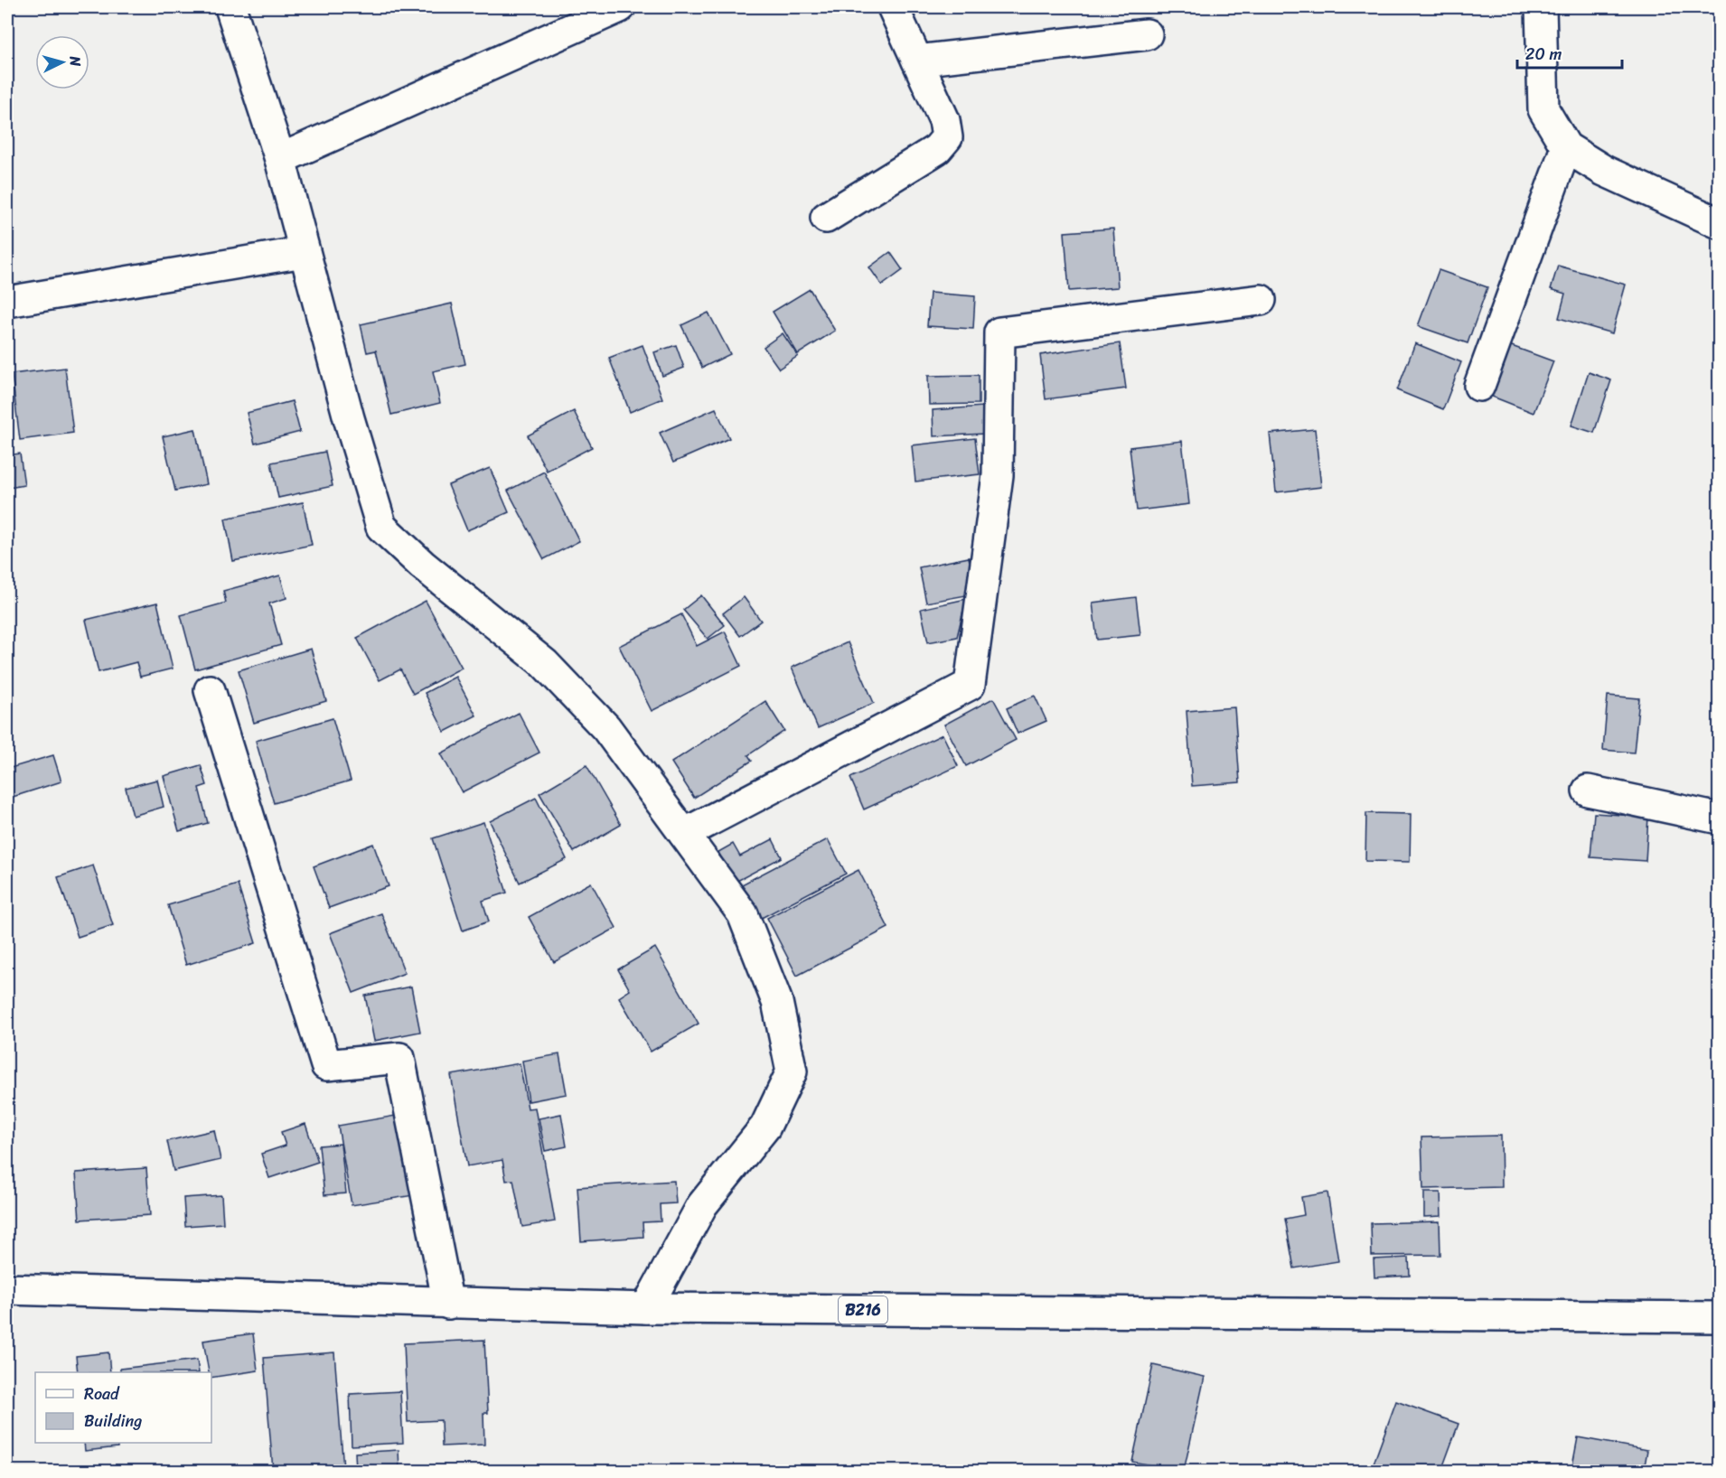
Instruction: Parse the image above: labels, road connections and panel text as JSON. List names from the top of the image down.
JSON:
{
  "streets": {
    "street": ["B216"]
  },
  "legend": ["Road", "Building"],
  "scale_bar": "20 m",
  "north": "right"
}
